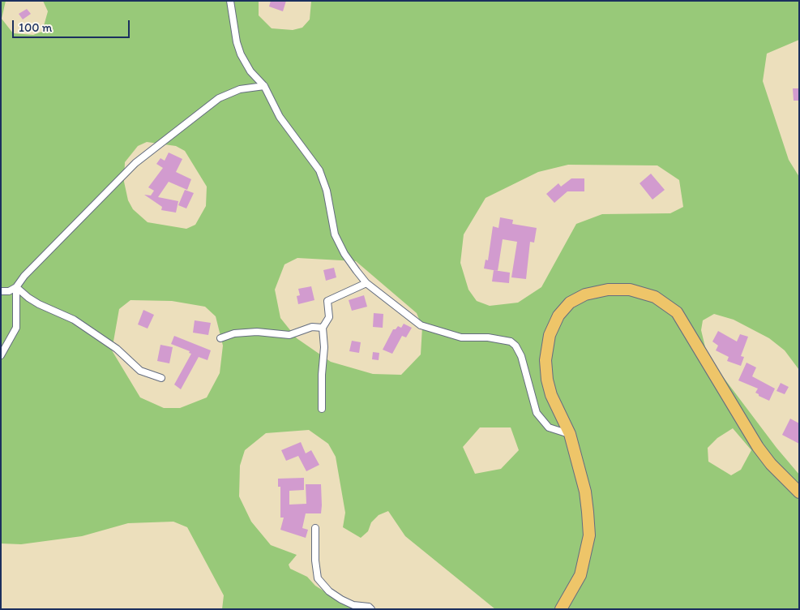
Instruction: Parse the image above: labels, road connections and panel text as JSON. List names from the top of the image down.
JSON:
{
  "scale_bar": "100 m"
}
